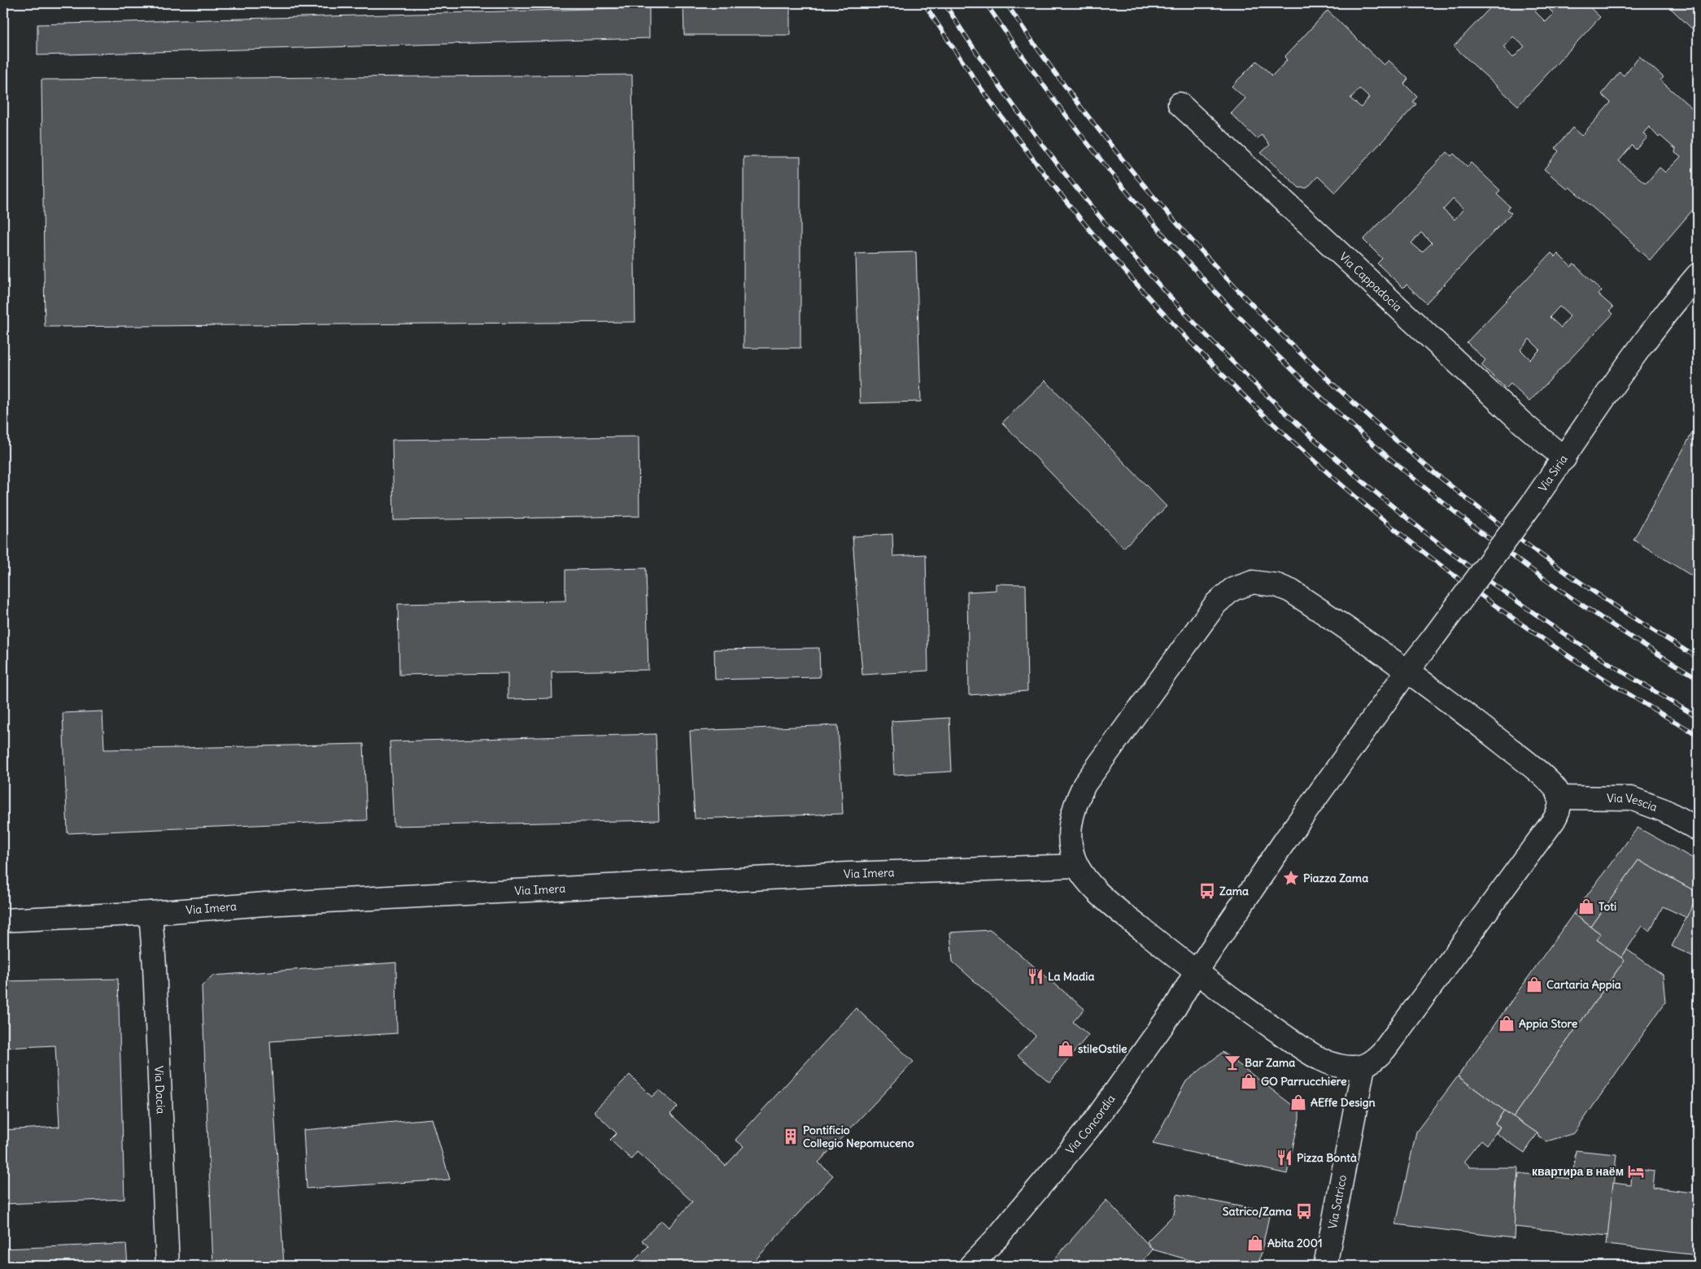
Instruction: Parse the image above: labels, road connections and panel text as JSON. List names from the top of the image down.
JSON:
{
  "streets": {
    "street": [
      "Via Cappadocia",
      "Via Siria",
      "Via Vescia",
      "Via Imera",
      "Via Dacia",
      "Via Concordia",
      "Via Satrico"
    ]
  },
  "crossings": [
    ["Via Cappadocia", "Via Siria"],
    ["Via Imera", "Via Dacia"]
  ],
  "places": {
    "place": ["Piazza Zama"],
    "bus stop": ["Zama", "Satrico/Zama"],
    "shop": [
      "Toti",
      "Cartaria Appia",
      "Appia Store",
      "stileOstile",
      "GO Parrucchiere",
      "AEffe Design",
      "Abita 2001"
    ],
    "restaurant": ["La Madia", "Pizza Bontà"],
    "bar": ["Bar Zama"],
    "building": ["Pontificio Collegio Nepomuceno"],
    "hotel": ["квартира в наём"]
  }
}
